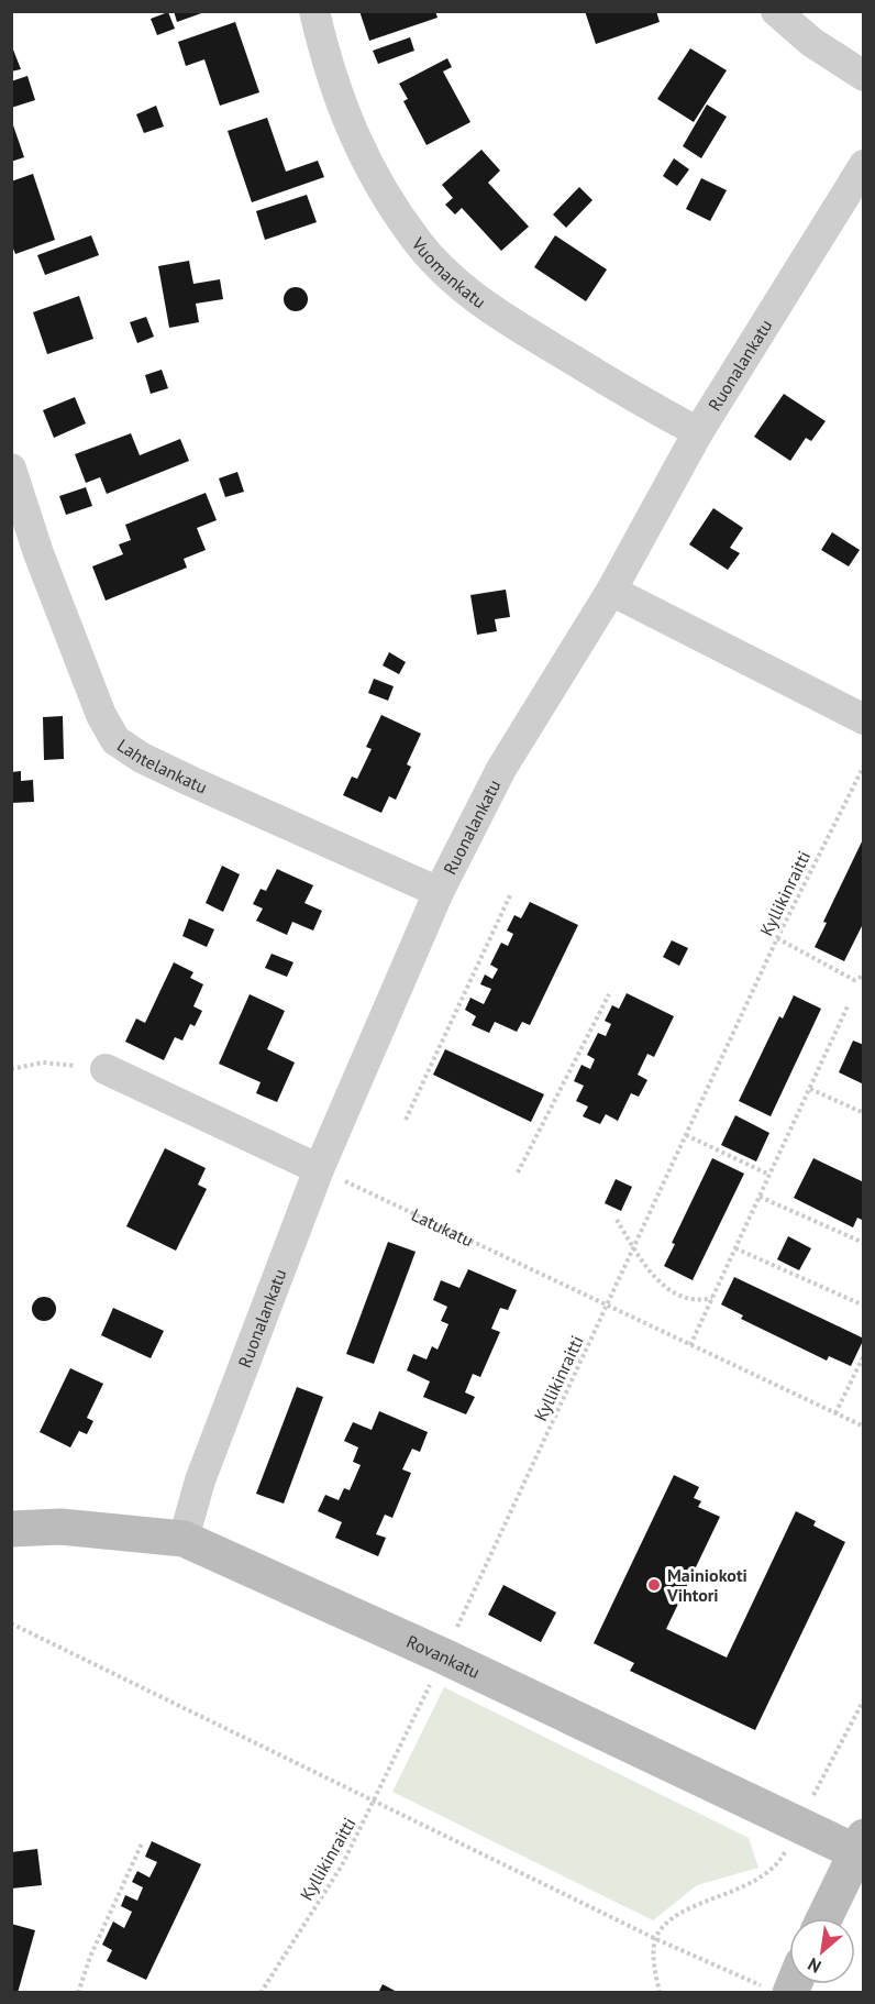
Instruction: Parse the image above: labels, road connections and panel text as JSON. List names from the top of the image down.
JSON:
{
  "streets": {
    "street": [
      "Vuomankatu",
      "Ruonalankatu",
      "Lahtelankatu",
      "Rovankatu"
    ],
    "path": ["Kyllikinraitti", "Latukatu"]
  },
  "crossings": [
    ["Vuomankatu", "Ruonalankatu"],
    ["Ruonalankatu", "Lahtelankatu"],
    ["Ruonalankatu", "Latukatu"],
    ["Ruonalankatu", "Rovankatu"],
    ["Kyllikinraitti", "Latukatu"],
    ["Kyllikinraitti", "Rovankatu"]
  ],
  "places": ["Mainiokoti Vihtori"],
  "north": "bottom left"
}
